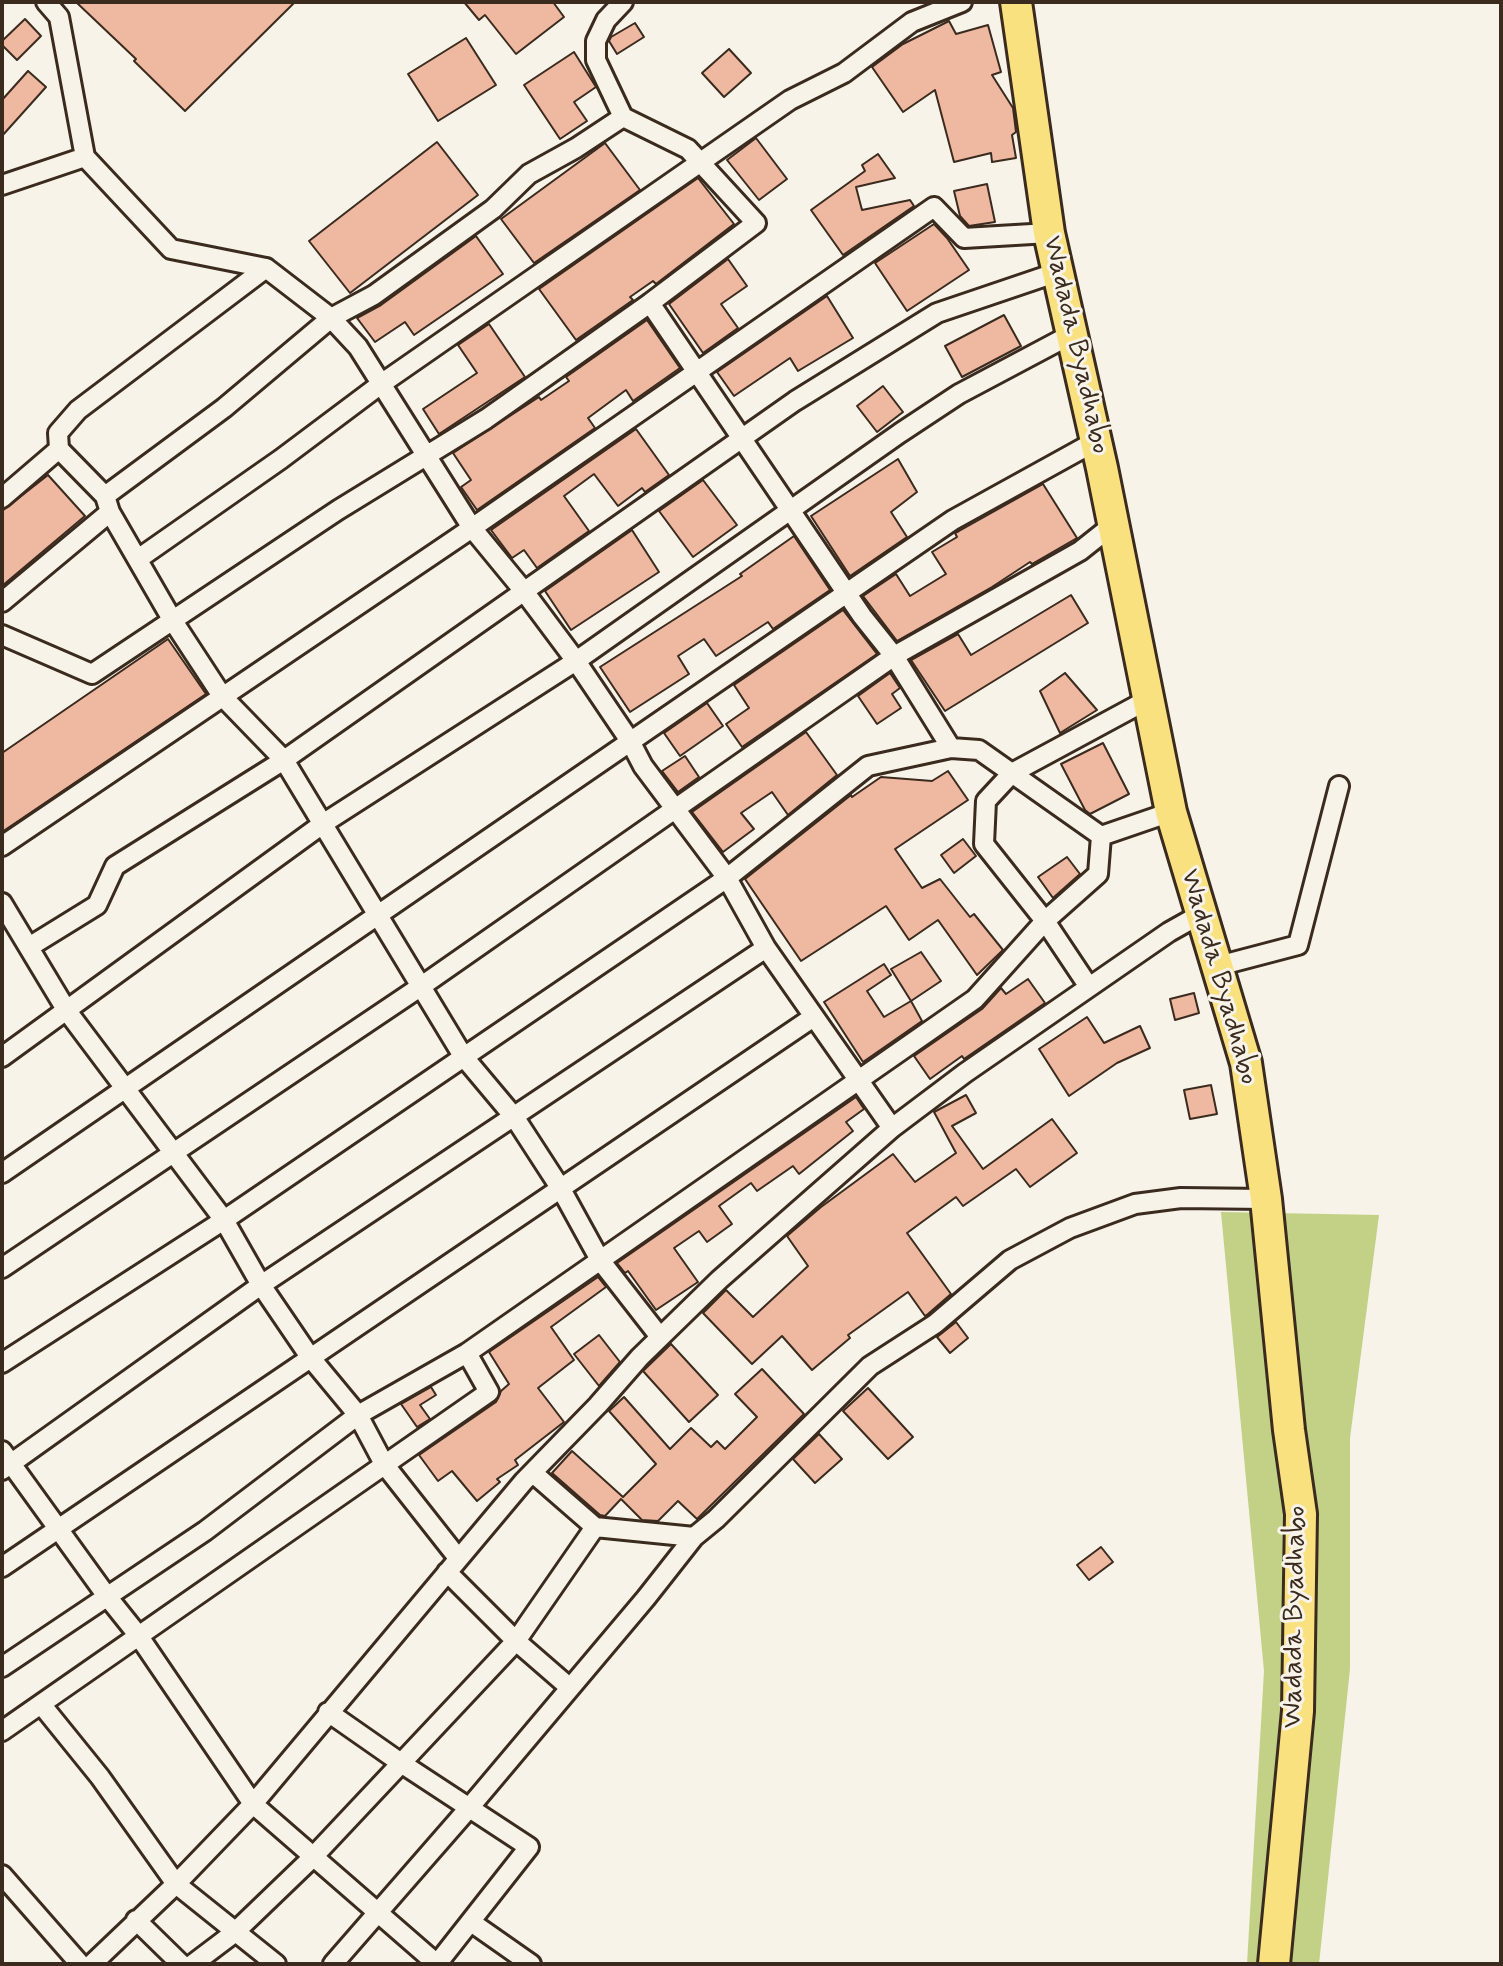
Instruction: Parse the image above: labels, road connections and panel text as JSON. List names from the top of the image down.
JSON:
{
  "streets": {
    "main road": ["Wadada Byadhabo"]
  }
}
